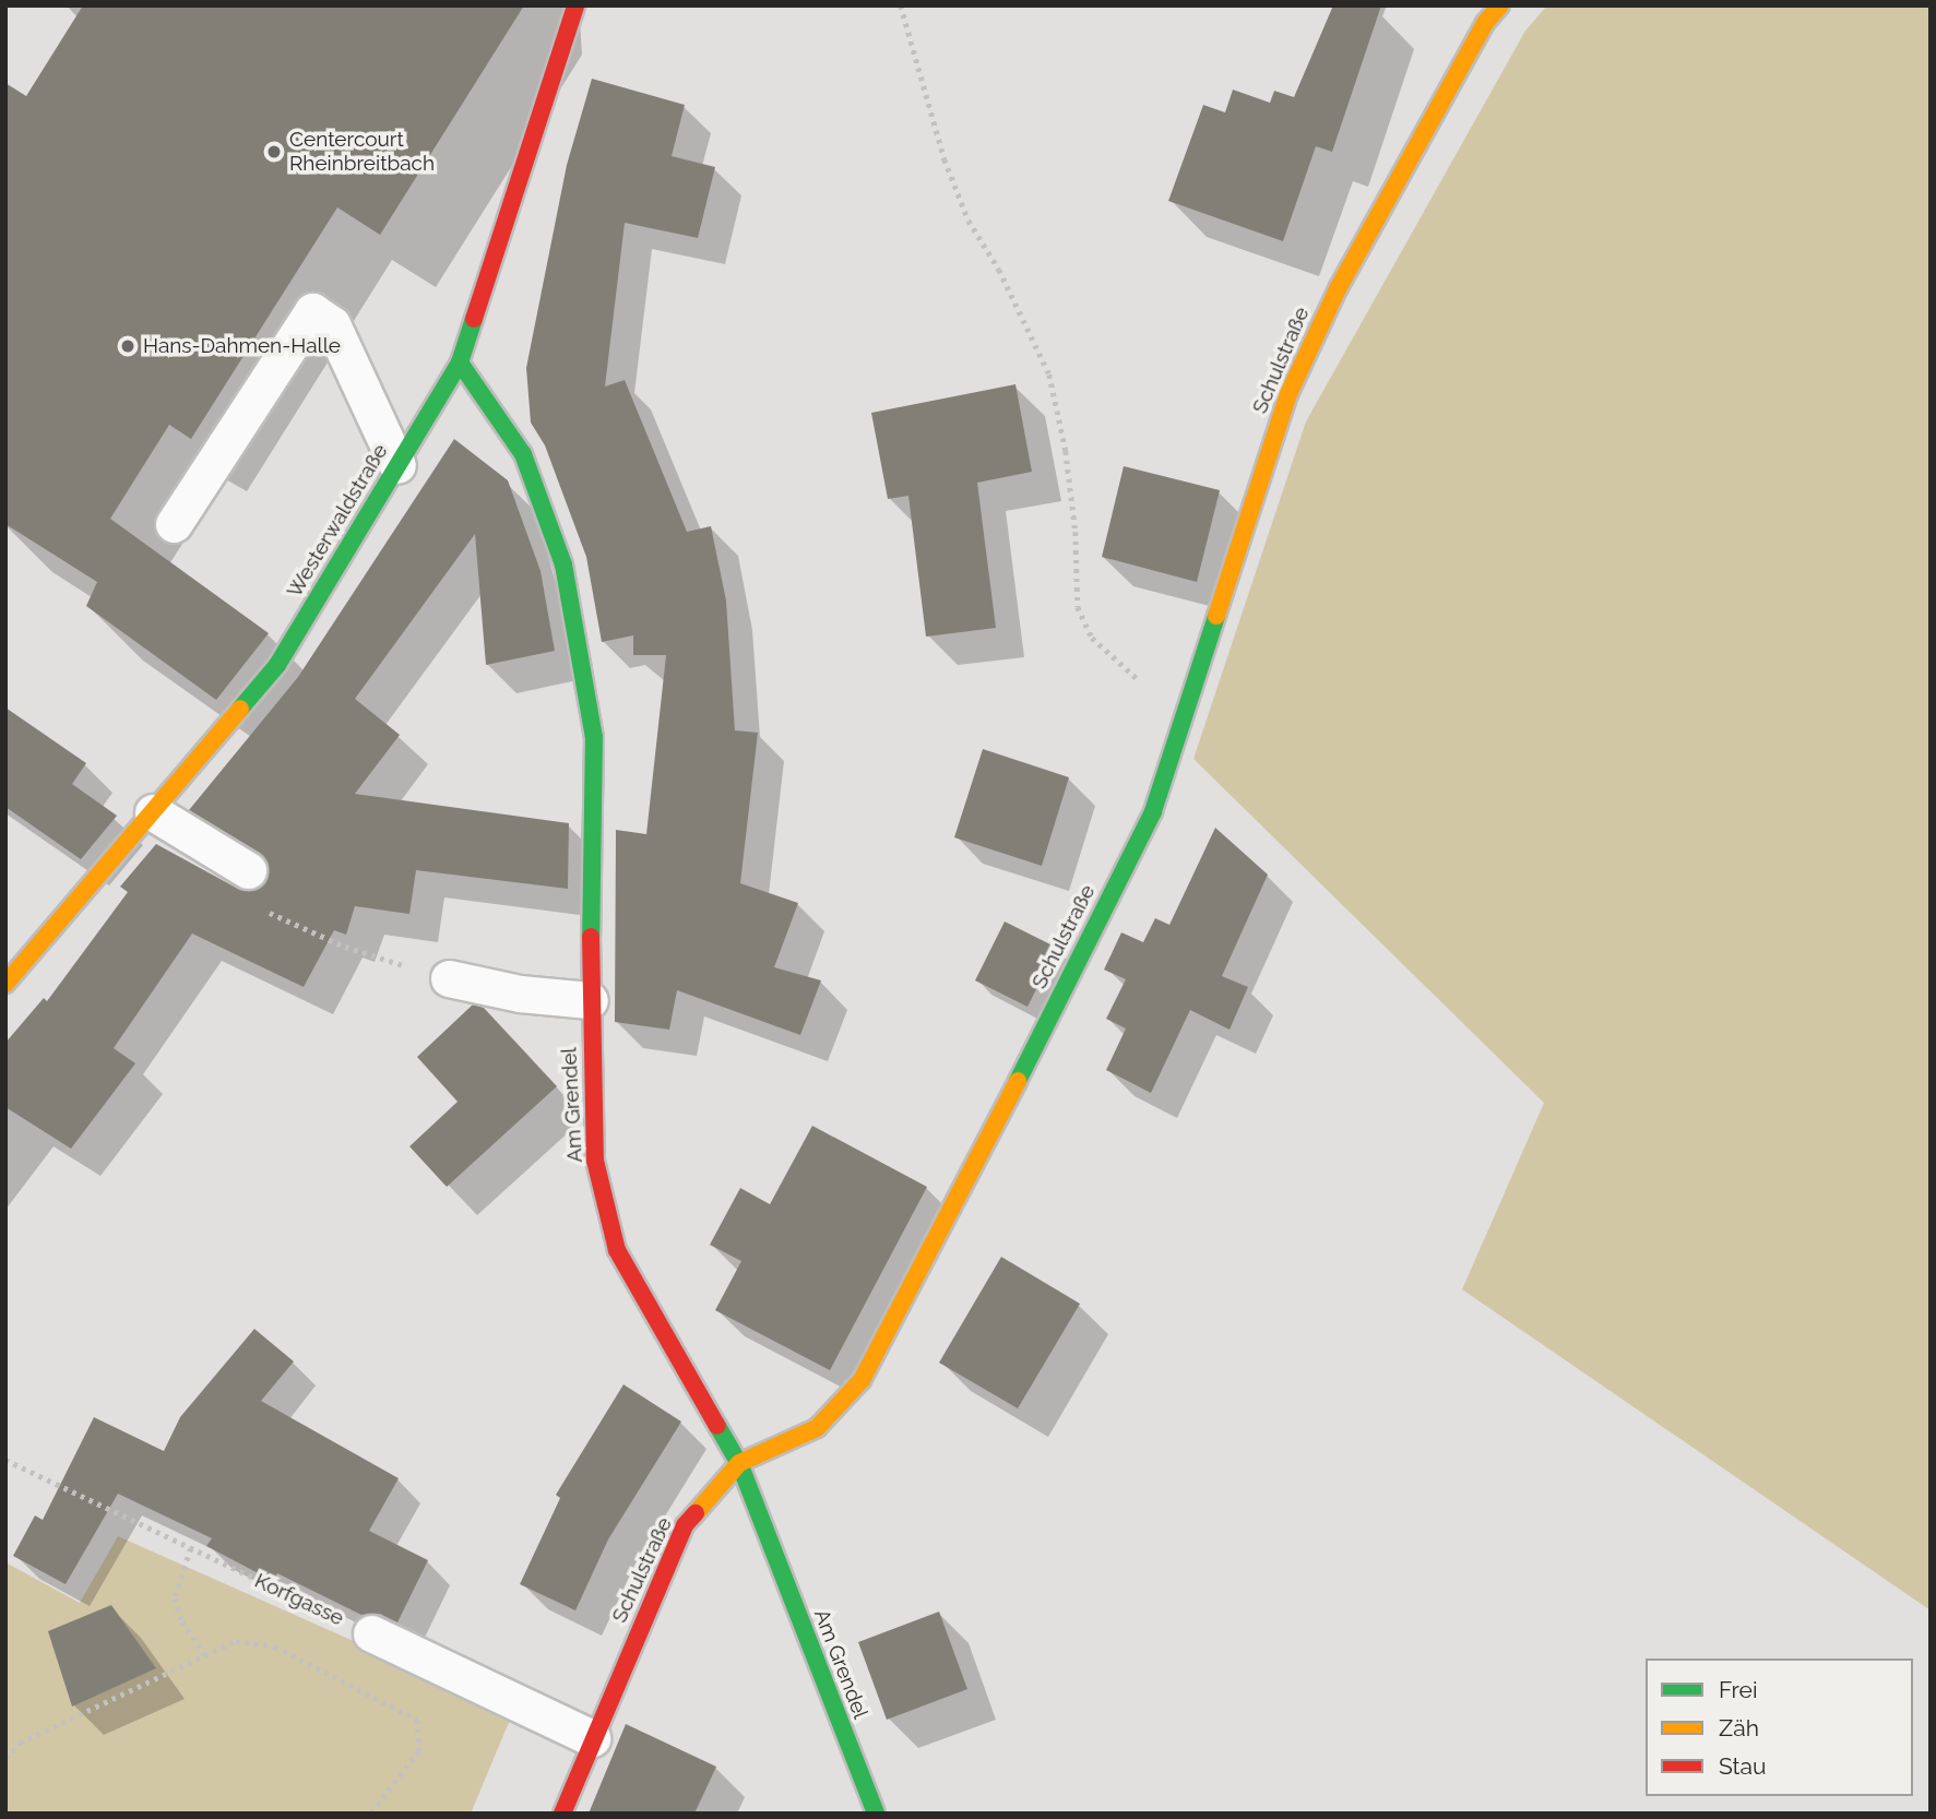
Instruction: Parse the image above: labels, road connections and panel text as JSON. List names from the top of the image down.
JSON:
{
  "streets": {
    "street": ["Schulstraße", "Westerwaldstraße", "Am Grendel"],
    "path": ["Korfgasse"]
  },
  "crossings": [
    ["Schulstraße", "Am Grendel"],
    ["Westerwaldstraße", "Am Grendel"]
  ],
  "places": ["Centercourt Rheinbreitbach", "Hans-Dahmen-Halle"],
  "legend": ["Frei", "Zäh", "Stau"]
}
